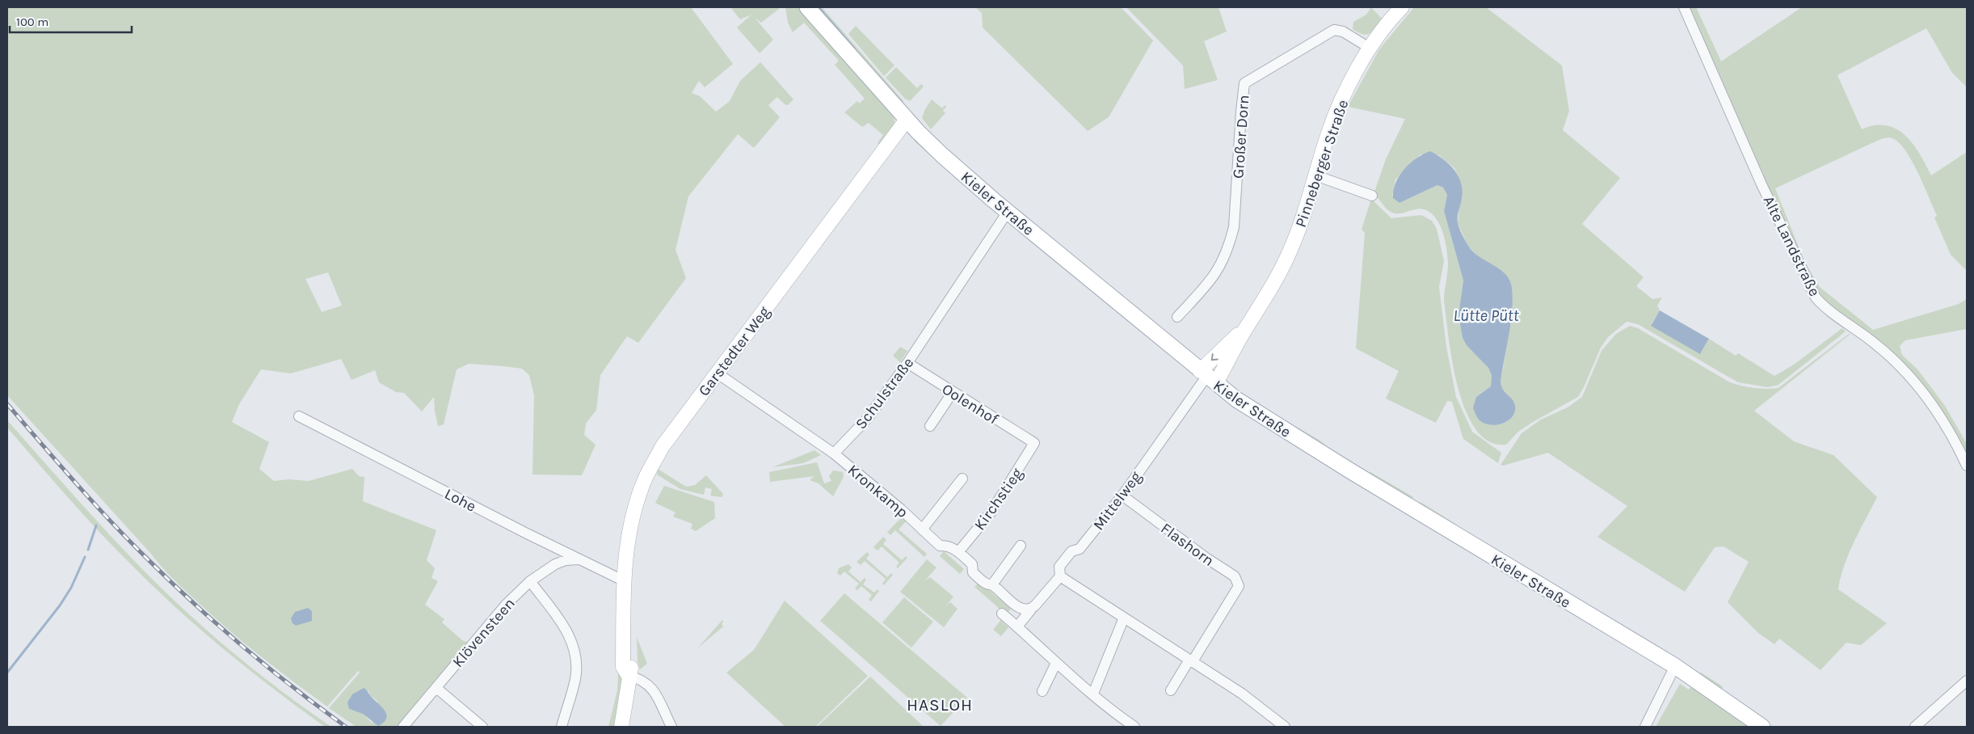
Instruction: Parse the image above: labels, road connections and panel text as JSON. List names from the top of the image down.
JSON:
{
  "streets": {
    "main road": ["Pinneberger Straße", "Kieler Straße", "Garstedter Weg"],
    "street": [
      "Großer Dorn",
      "Alte Landstraße",
      "Schulstraße",
      "Oolenhof",
      "Kronkamp",
      "Kirchstieg",
      "Lohe",
      "Mittelweg",
      "Flashorn",
      "Klövensteen"
    ]
  },
  "crossings": [
    ["Großer Dorn", "Pinneberger Straße"],
    ["Pinneberger Straße", "Kieler Straße"],
    ["Pinneberger Straße", "Mittelweg"],
    ["Kieler Straße", "Garstedter Weg"],
    ["Kieler Straße", "Schulstraße"],
    ["Kieler Straße", "Mittelweg"],
    ["Garstedter Weg", "Lohe"],
    ["Schulstraße", "Oolenhof"],
    ["Schulstraße", "Kronkamp"],
    ["Oolenhof", "Kirchstieg"],
    ["Kronkamp", "Kirchstieg"],
    ["Kronkamp", "Mittelweg"],
    ["Lohe", "Klövensteen"],
    ["Mittelweg", "Flashorn"]
  ],
  "districts": ["HASLOH"],
  "water": ["Lütte Pütt"],
  "scale_bar": "100 m"
}
